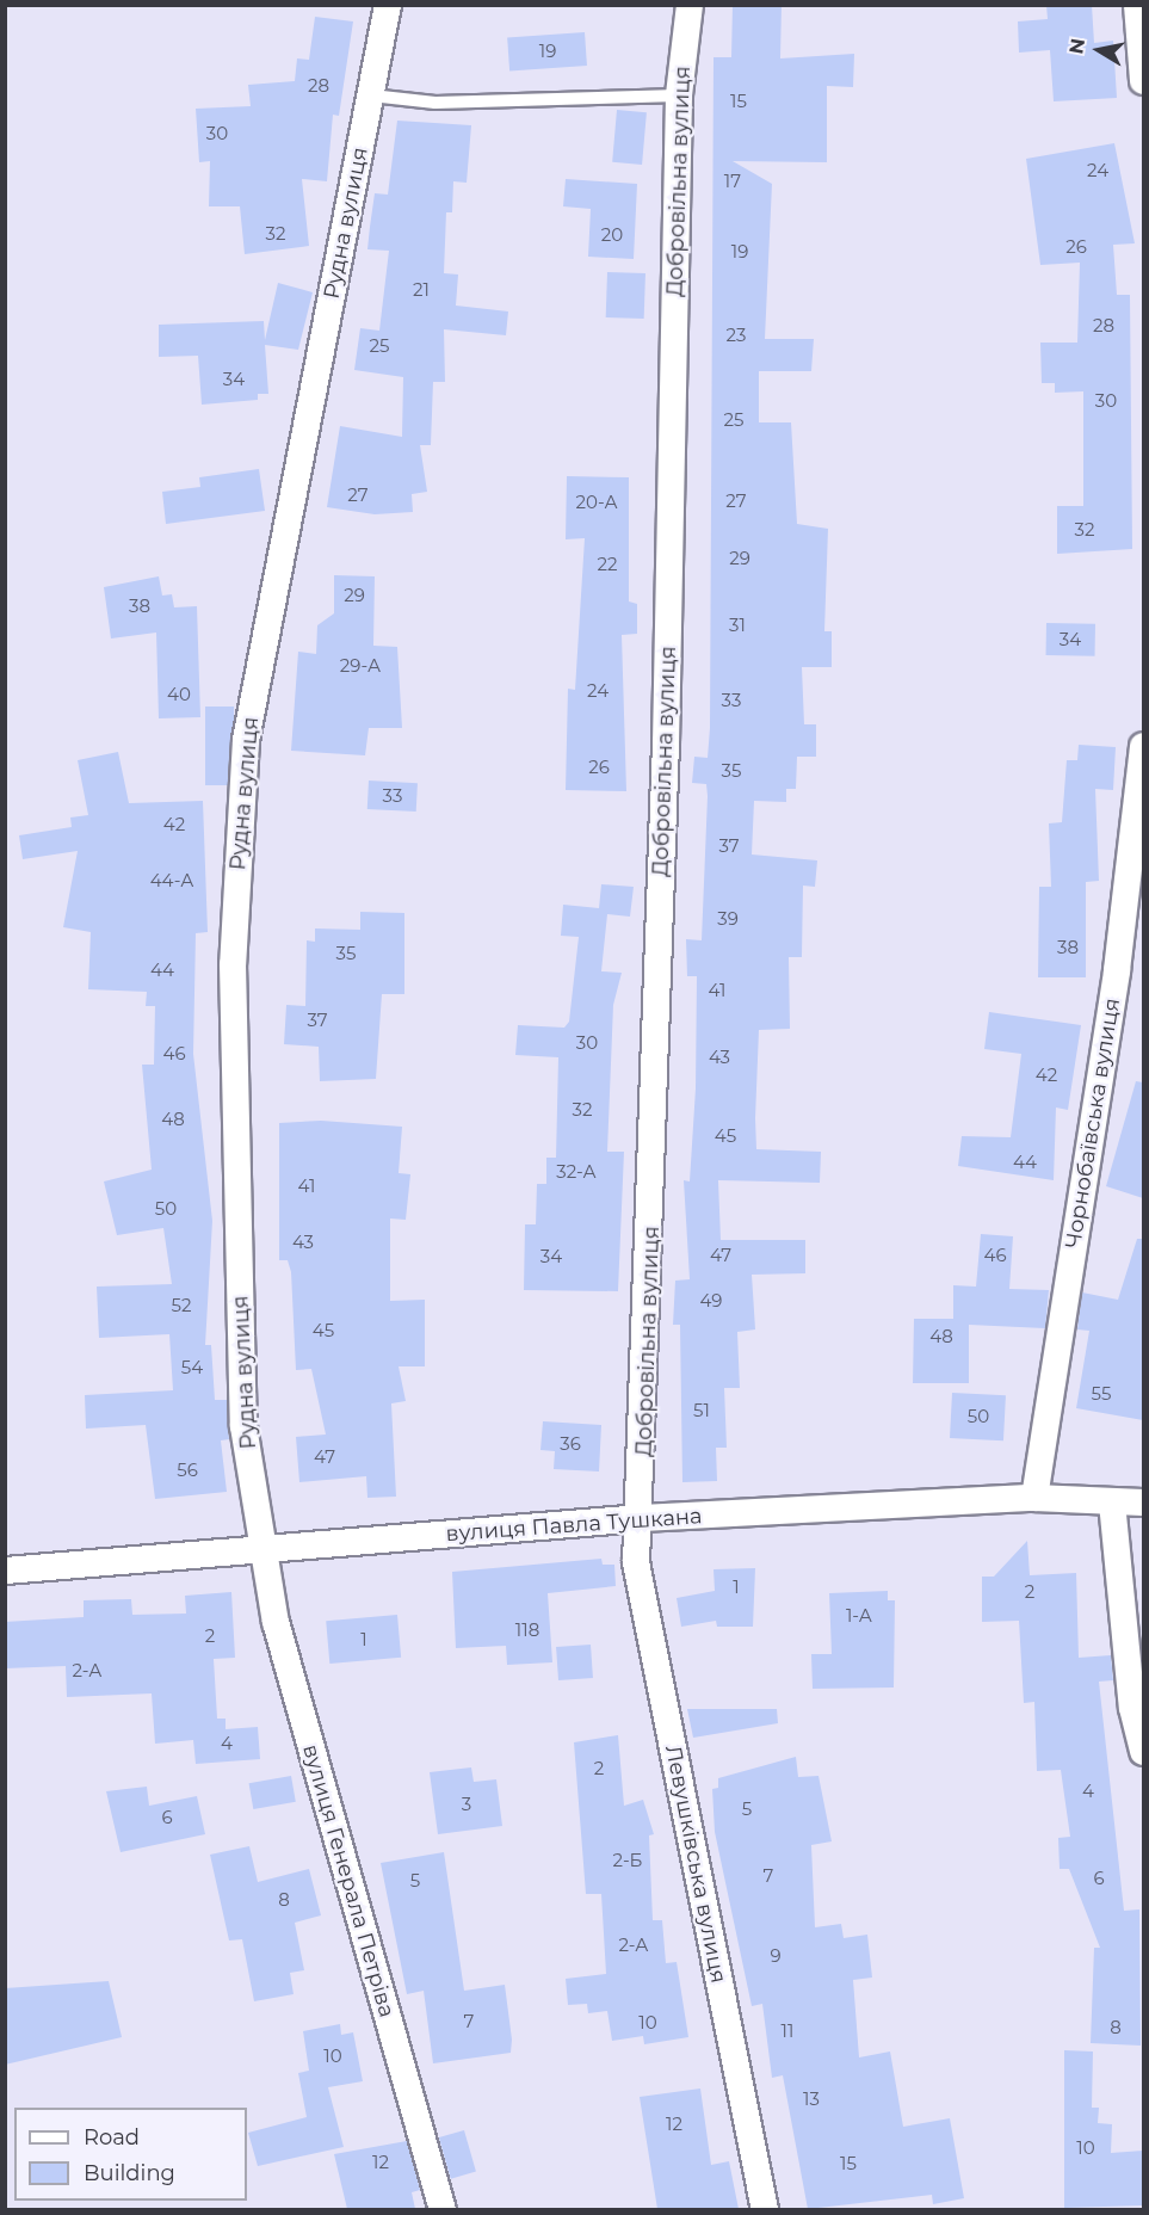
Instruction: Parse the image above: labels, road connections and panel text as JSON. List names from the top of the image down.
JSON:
{
  "streets": {
    "street": [
      "Добровільна вулиця",
      "Рудна вулиця",
      "Чорнобаївська вулиця",
      "вулиця Павла Тушкана",
      "Левушківська вулиця",
      "вулиця Генерала Петріва"
    ]
  },
  "crossings": [
    ["Добровільна вулиця", "вулиця Павла Тушкана"],
    ["Добровільна вулиця", "Левушківська вулиця"],
    ["Рудна вулиця", "вулиця Павла Тушкана"],
    ["Рудна вулиця", "вулиця Генерала Петріва"],
    ["Чорнобаївська вулиця", "вулиця Павла Тушкана"],
    ["вулиця Павла Тушкана", "Левушківська вулиця"],
    ["вулиця Павла Тушкана", "вулиця Генерала Петріва"]
  ],
  "house_numbers": [
    "19",
    "28",
    "15",
    "30",
    "24",
    "17",
    "32",
    "20",
    "26",
    "19",
    "21",
    "28",
    "23",
    "25",
    "34",
    "30",
    "25",
    "27",
    "27",
    "20-А",
    "32",
    "29",
    "22",
    "29",
    "38",
    "31",
    "34",
    "29-А",
    "24",
    "40",
    "33",
    "26",
    "35",
    "33",
    "42",
    "37",
    "44-А",
    "39",
    "38",
    "35",
    "44",
    "41",
    "37",
    "30",
    "46",
    "43",
    "42",
    "32",
    "48",
    "45",
    "44",
    "32-А",
    "41",
    "50",
    "43",
    "47",
    "46",
    "34",
    "49",
    "52",
    "45",
    "48",
    "54",
    "55",
    "51",
    "50",
    "36",
    "47",
    "56",
    "1",
    "2",
    "1-А",
    "118",
    "2",
    "1",
    "2-А",
    "4",
    "2",
    "4",
    "3",
    "5",
    "6",
    "2-Б",
    "7",
    "6",
    "5",
    "8",
    "2-А",
    "9",
    "7",
    "10",
    "8",
    "11",
    "10",
    "13",
    "12",
    "10",
    "12",
    "15"
  ],
  "legend": ["Road", "Building"],
  "north": "left"
}
